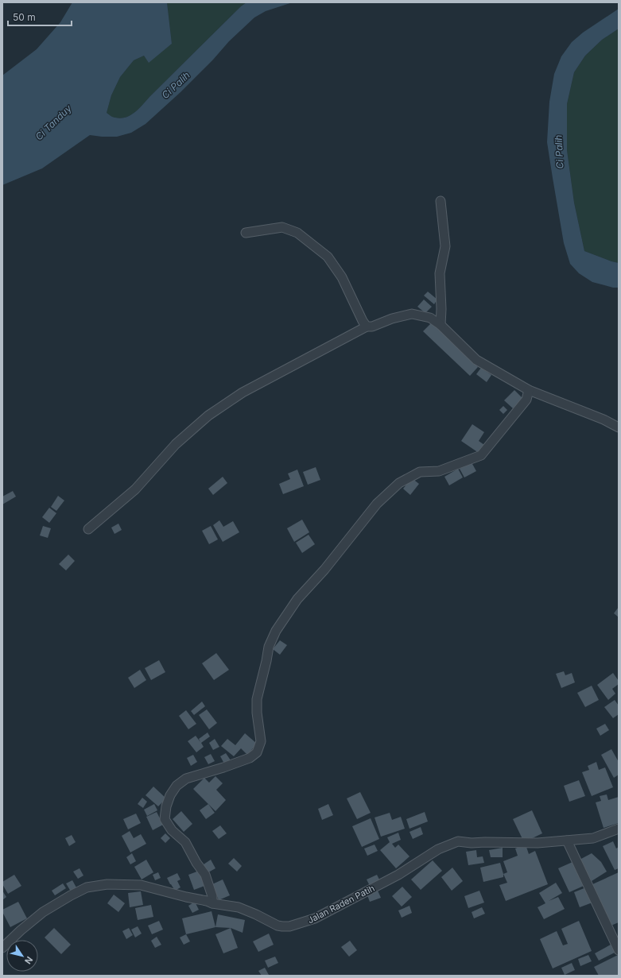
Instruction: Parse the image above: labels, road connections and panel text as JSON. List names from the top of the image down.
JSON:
{
  "streets": {
    "street": ["Jalan Raden Patih"]
  },
  "water": ["Ci Palih", "Ci Tanduy"],
  "scale_bar": "50 m",
  "north": "bottom right"
}
